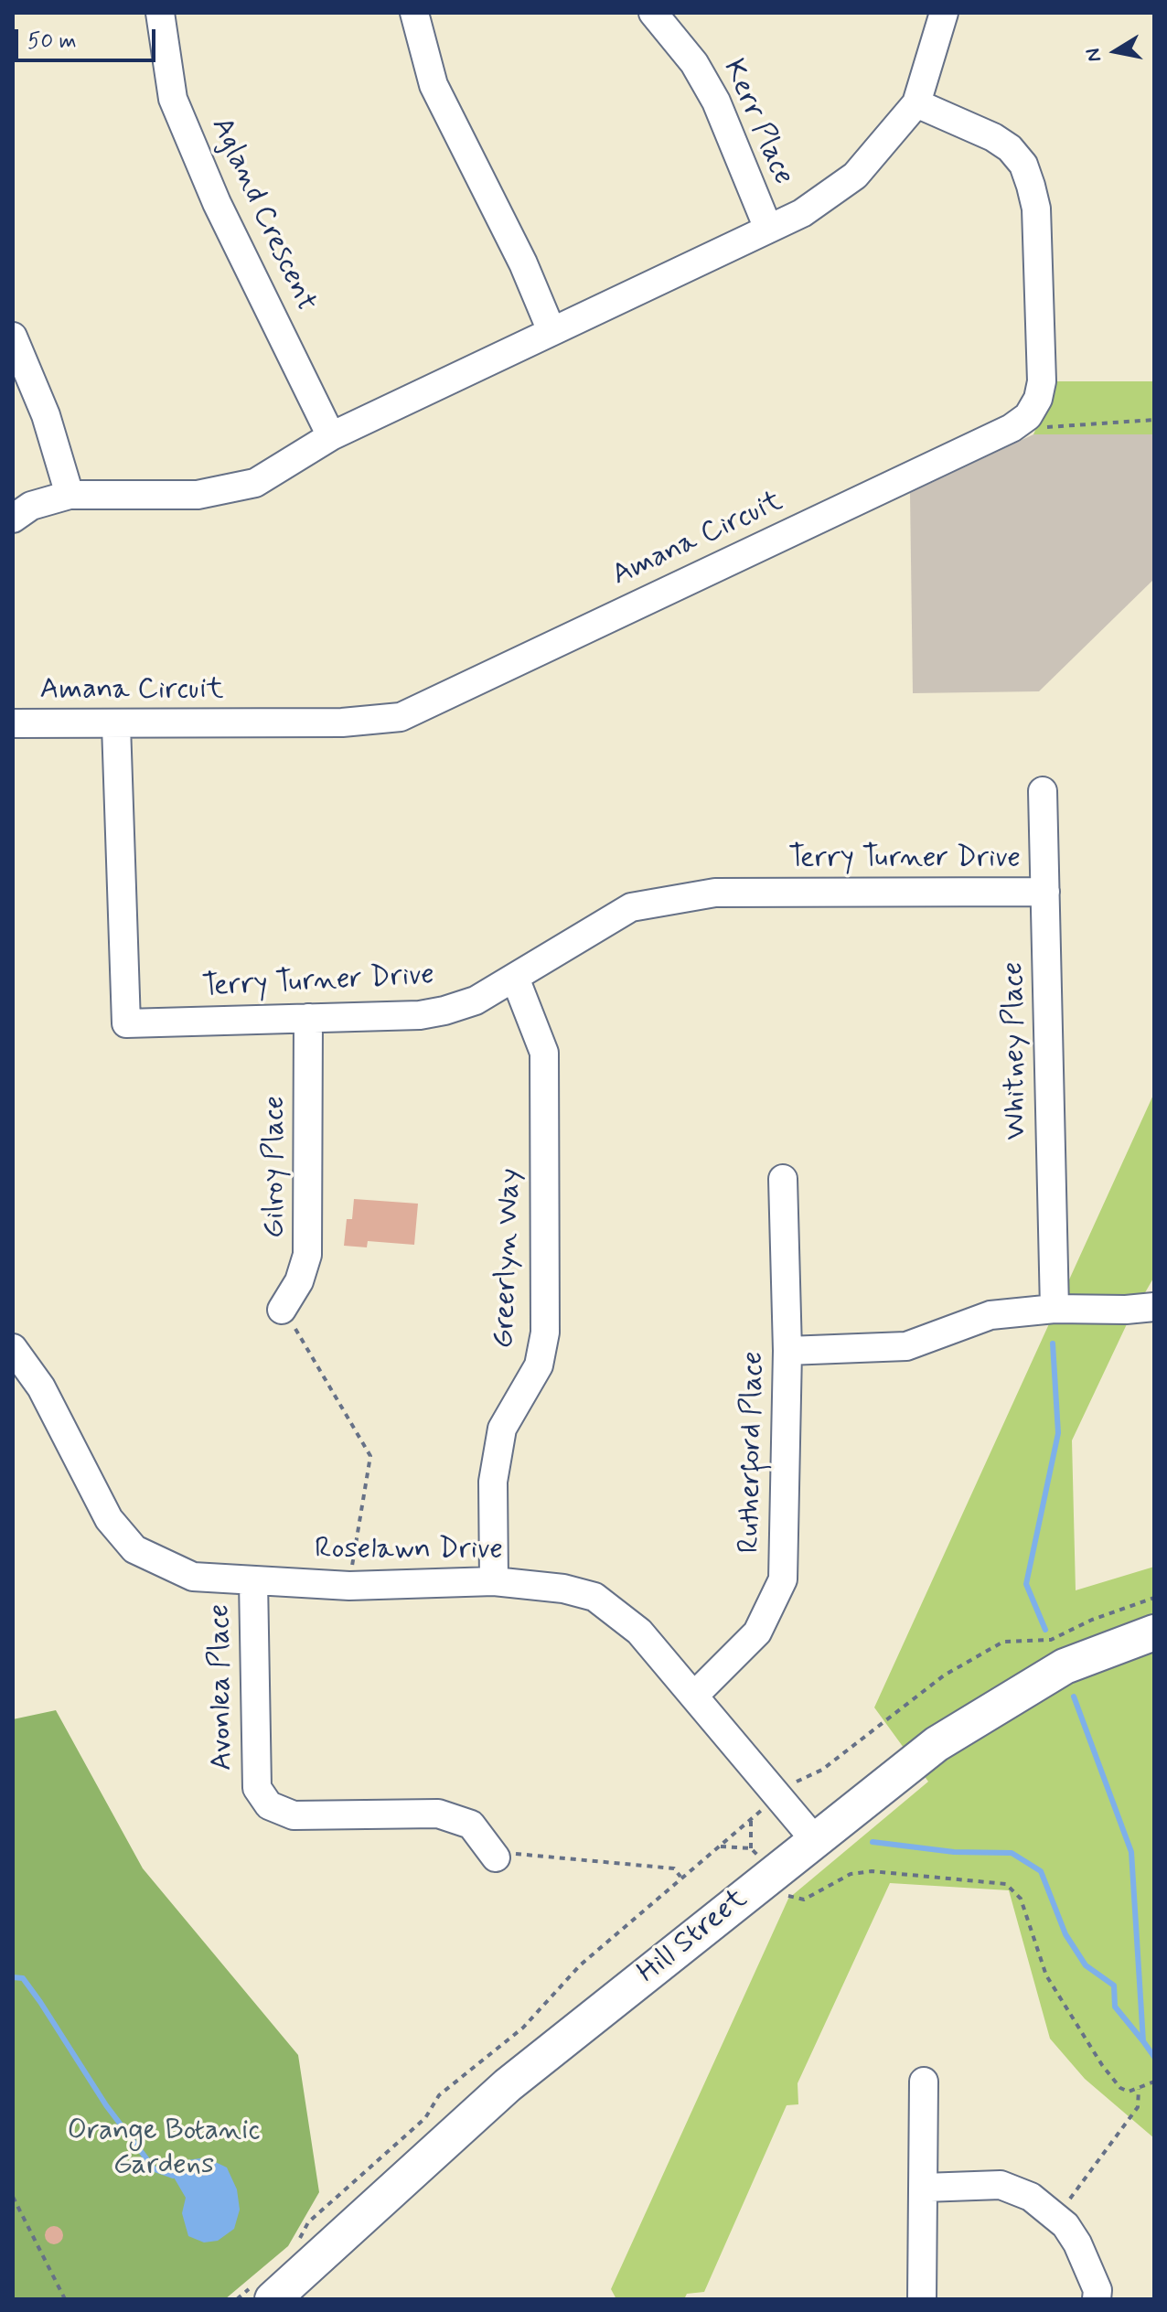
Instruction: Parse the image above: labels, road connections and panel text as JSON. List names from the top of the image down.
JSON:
{
  "streets": {
    "main road": ["Hill Street"],
    "street": [
      "Kerr Place",
      "Agland Crescent",
      "Amana Circuit",
      "Terry Turner Drive",
      "Whitney Place",
      "Gilroy Place",
      "Greerlyn Way",
      "Rutherford Place",
      "Roselawn Drive",
      "Avonlea Place"
    ]
  },
  "crossings": [
    ["Amana Circuit", "Terry Turner Drive"],
    ["Terry Turner Drive", "Whitney Place"],
    ["Terry Turner Drive", "Gilroy Place"],
    ["Terry Turner Drive", "Greerlyn Way"],
    ["Greerlyn Way", "Roselawn Drive"],
    ["Rutherford Place", "Roselawn Drive"],
    ["Roselawn Drive", "Avonlea Place"],
    ["Roselawn Drive", "Hill Street"]
  ],
  "parks": ["Orange Botanic Gardens"],
  "scale_bar": "50 m",
  "north": "left"
}
